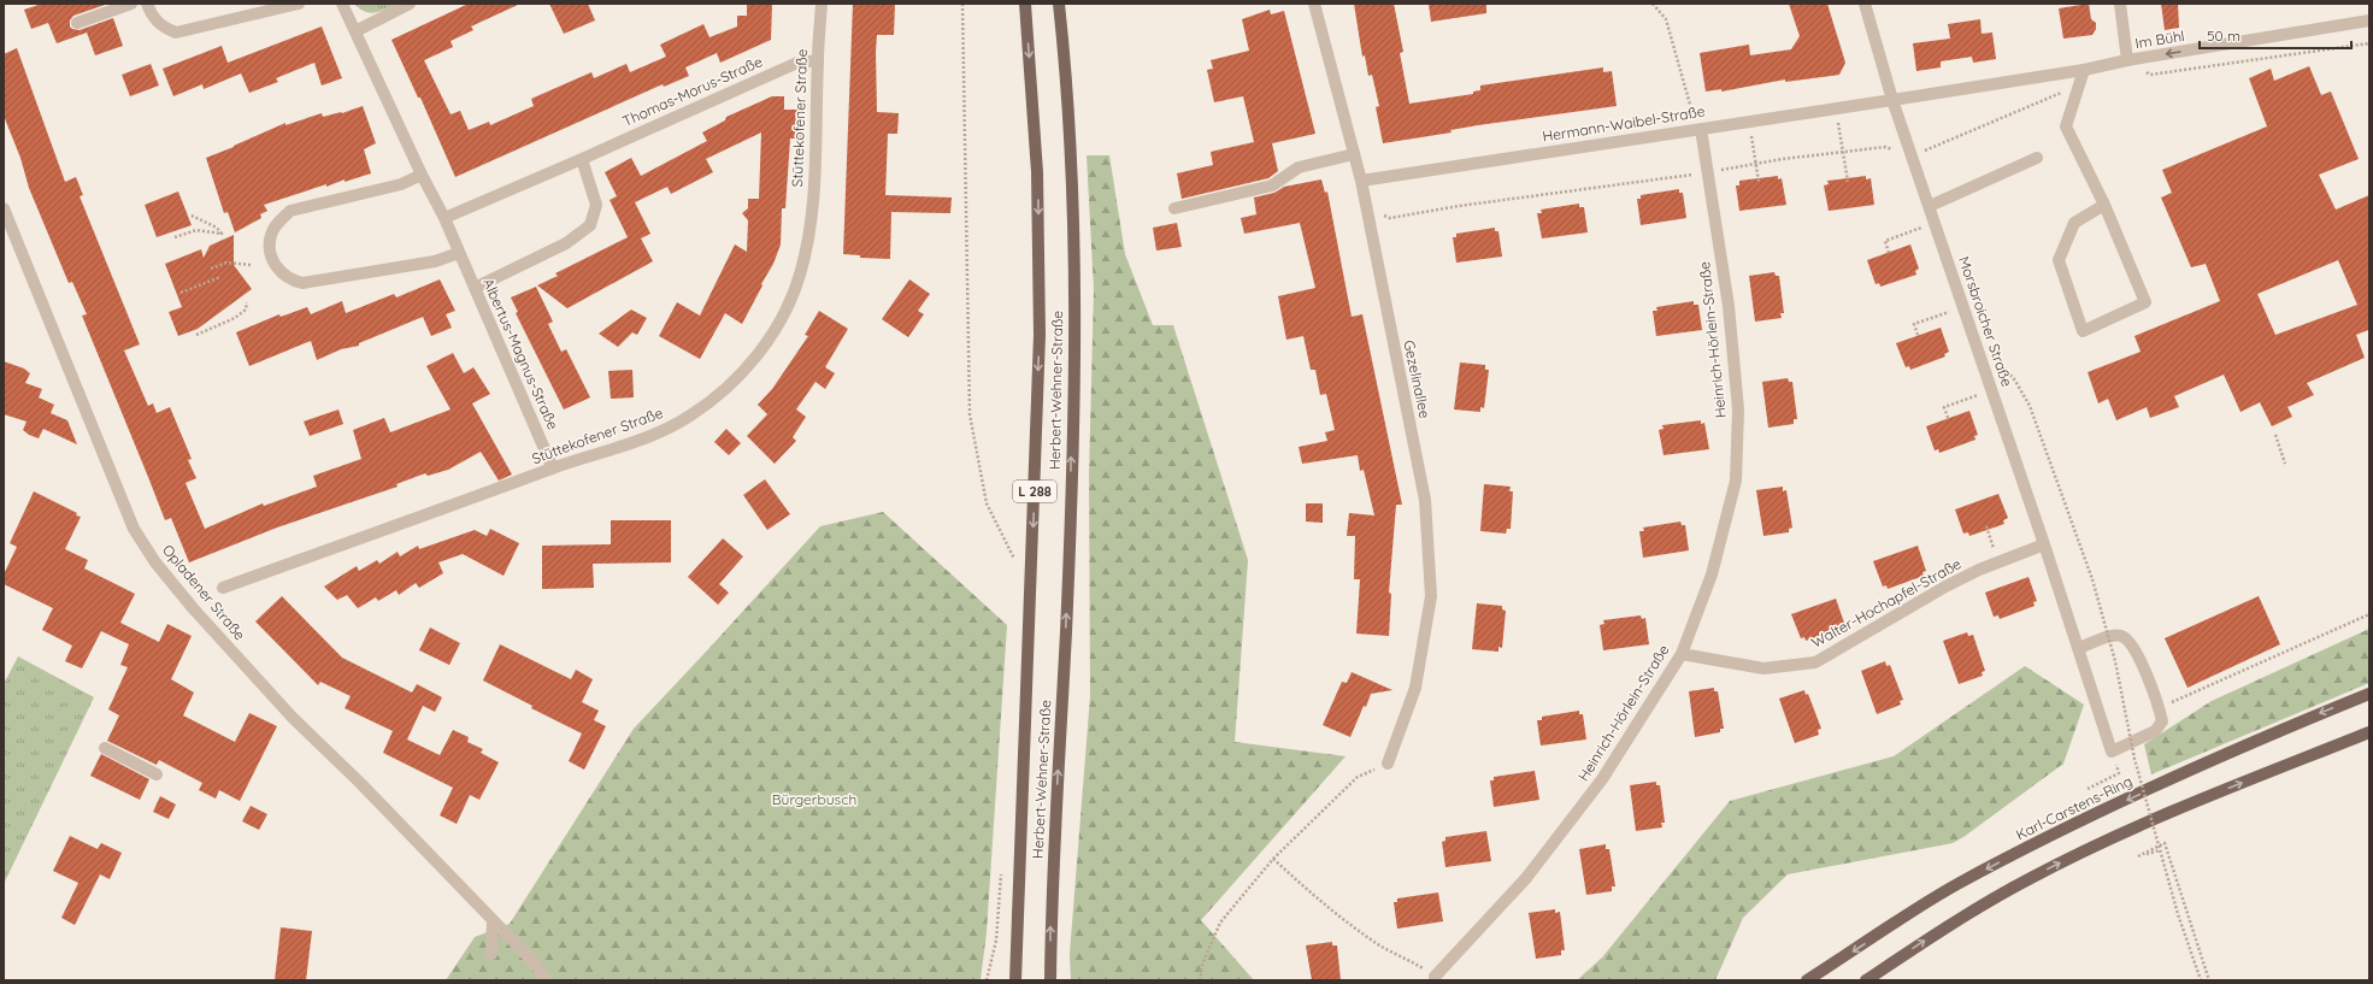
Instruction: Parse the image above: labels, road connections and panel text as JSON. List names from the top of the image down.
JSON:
{
  "streets": {
    "main road": ["Herbert-Wehner-Straße", "L 288", "Karl-Carstens-Ring"],
    "street": [
      "Im Bühl",
      "Thomas-Morus-Straße",
      "Stüttekofener Straße",
      "Hermann-Waibel-Straße",
      "Morsbroicher Straße",
      "Heinrich-Hörlein-Straße",
      "Albertus-Magnus-Straße",
      "Gezelinallee",
      "Opladener Straße",
      "Walter-Hochapfel-Straße"
    ]
  },
  "crossings": [
    ["Im Bühl", "Hermann-Waibel-Straße"],
    ["Im Bühl", "Morsbroicher Straße"],
    ["Thomas-Morus-Straße", "Stüttekofener Straße"],
    ["Thomas-Morus-Straße", "Albertus-Magnus-Straße"],
    ["Stüttekofener Straße", "Albertus-Magnus-Straße"],
    ["Hermann-Waibel-Straße", "Morsbroicher Straße"],
    ["Hermann-Waibel-Straße", "Heinrich-Hörlein-Straße"],
    ["Hermann-Waibel-Straße", "Gezelinallee"],
    ["Morsbroicher Straße", "Walter-Hochapfel-Straße"],
    ["Heinrich-Hörlein-Straße", "Walter-Hochapfel-Straße"]
  ],
  "parks": ["Bürgerbusch"],
  "scale_bar": "50 m"
}
